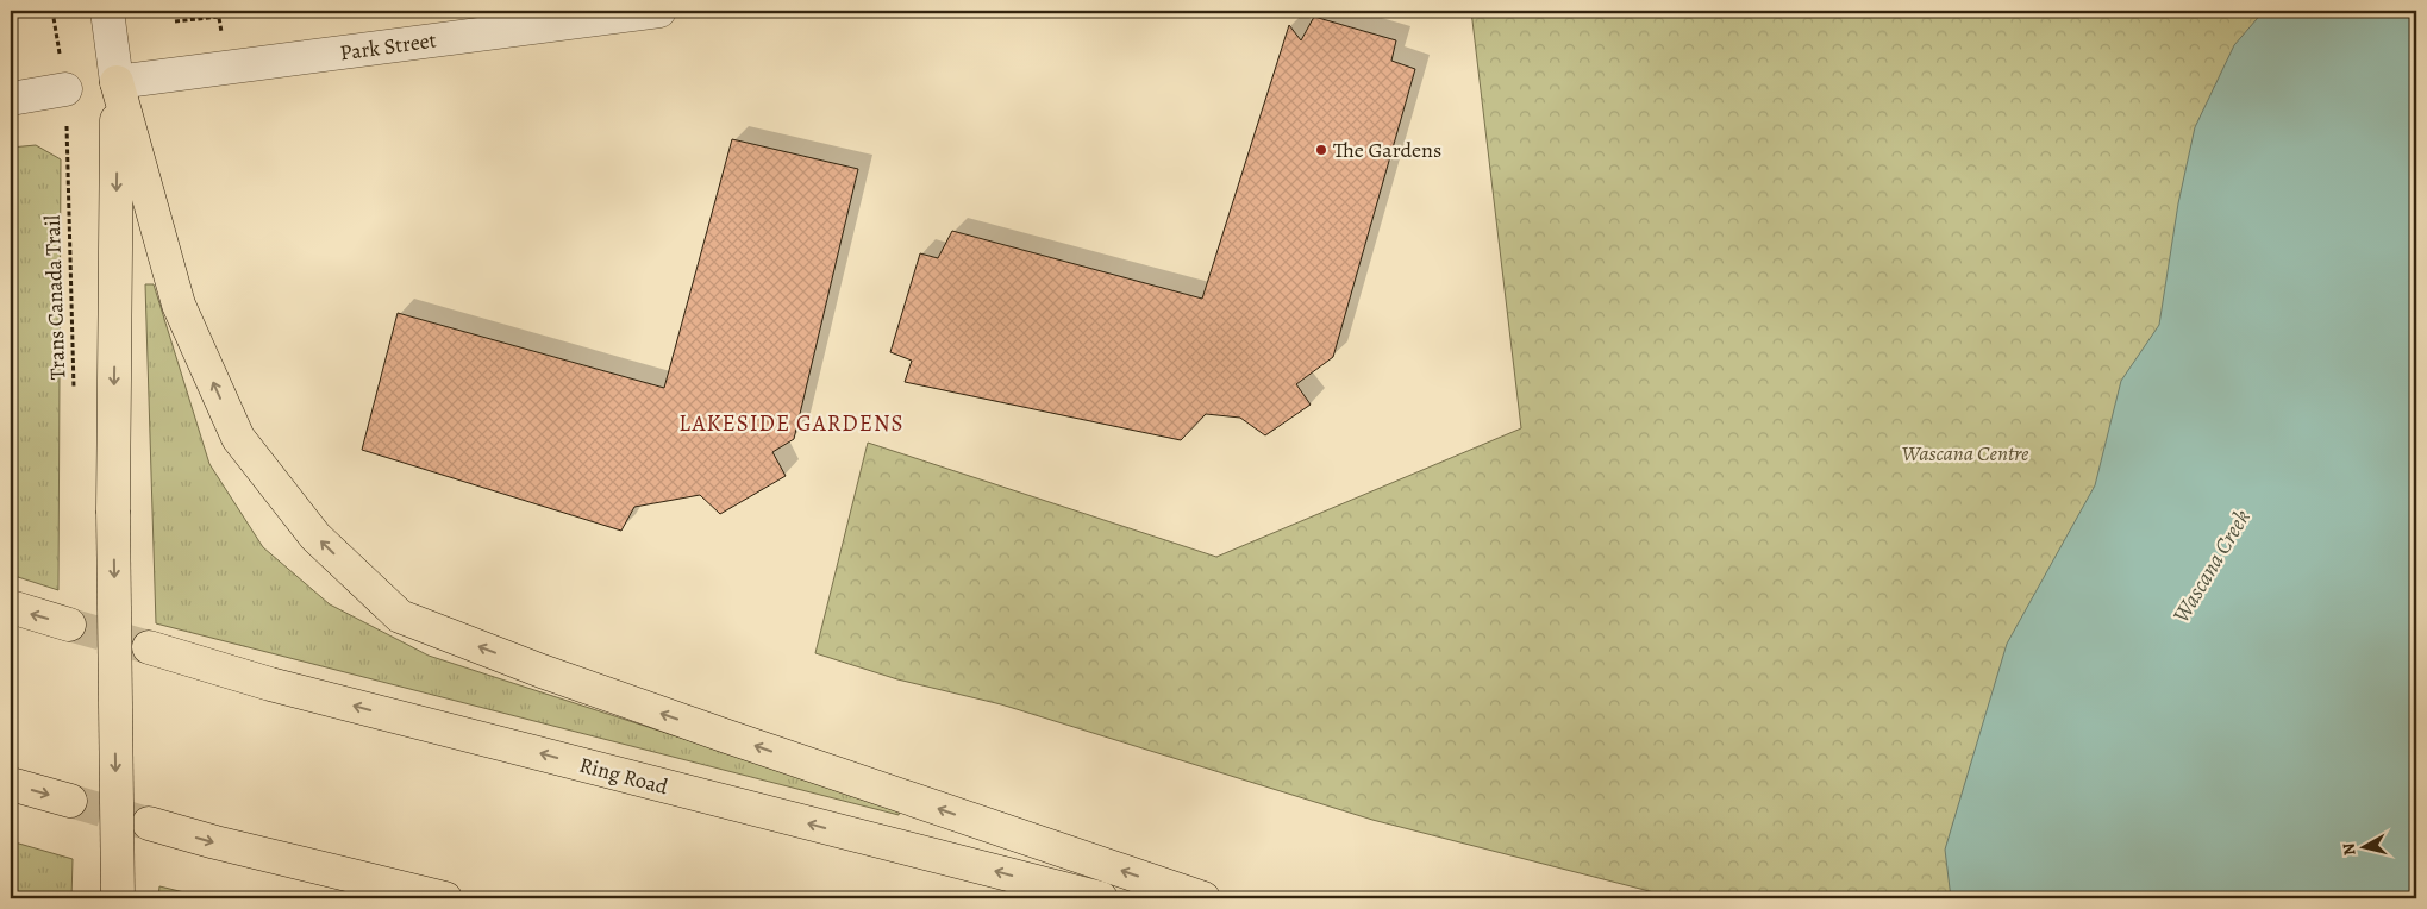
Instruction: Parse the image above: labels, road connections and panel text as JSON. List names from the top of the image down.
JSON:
{
  "streets": {
    "highway": ["Ring Road"],
    "street": ["Park Street"],
    "path": ["Trans Canada Trail"]
  },
  "districts": ["LAKESIDE GARDENS"],
  "water": ["Wascana Creek"],
  "parks": ["Wascana Centre"],
  "places": ["The Gardens"],
  "north": "left"
}
